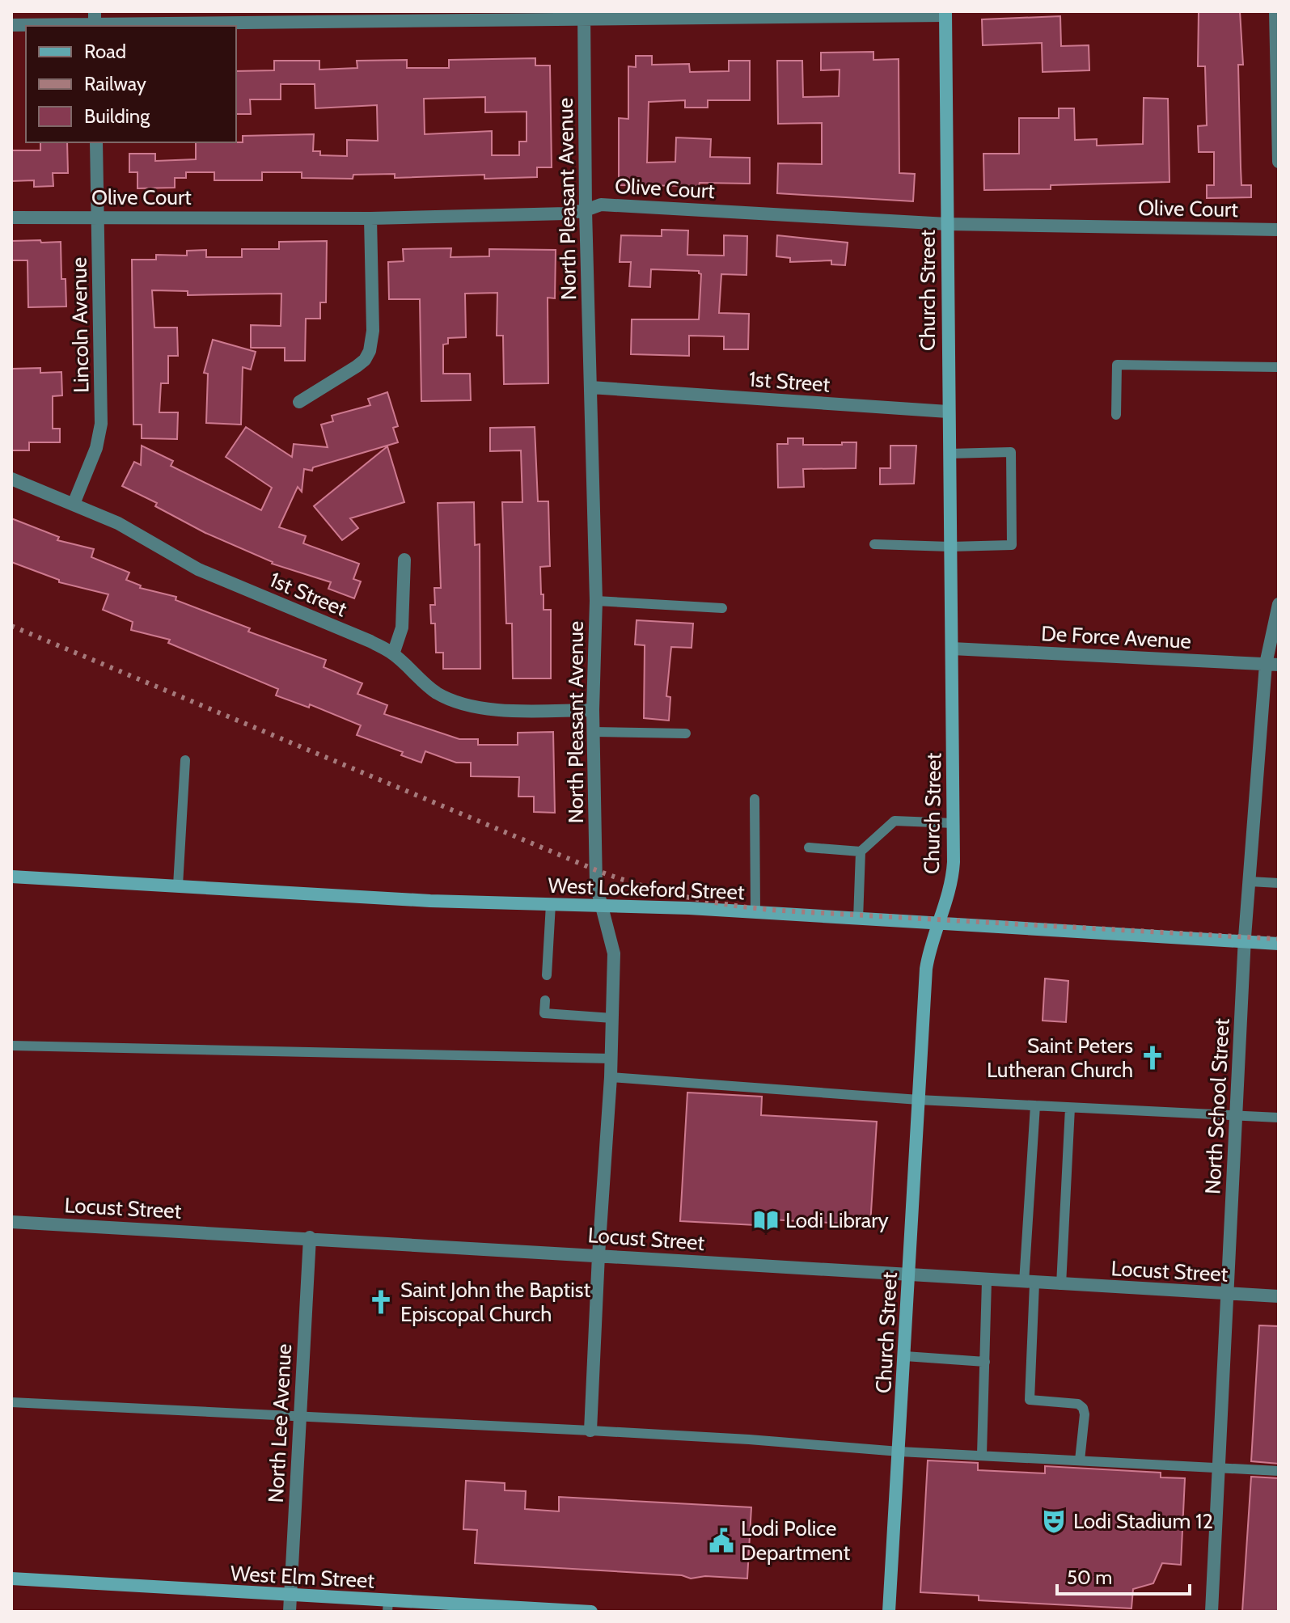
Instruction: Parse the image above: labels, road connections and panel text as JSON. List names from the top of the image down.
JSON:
{
  "streets": {
    "street": [
      "Olive Court",
      "North Pleasant Avenue",
      "Church Street",
      "Lincoln Avenue",
      "1st Street",
      "De Force Avenue",
      "West Lockeford Street",
      "North School Street",
      "Locust Street",
      "North Lee Avenue",
      "West Elm Street"
    ]
  },
  "crossings": [
    ["Olive Court", "North Pleasant Avenue"],
    ["Olive Court", "Church Street"],
    ["Olive Court", "Lincoln Avenue"],
    ["North Pleasant Avenue", "1st Street"],
    ["North Pleasant Avenue", "West Lockeford Street"],
    ["North Pleasant Avenue", "Locust Street"],
    ["Church Street", "1st Street"],
    ["Church Street", "De Force Avenue"],
    ["Church Street", "West Lockeford Street"],
    ["Church Street", "Locust Street"],
    ["Lincoln Avenue", "1st Street"],
    ["De Force Avenue", "North School Street"],
    ["West Lockeford Street", "North School Street"],
    ["North School Street", "Locust Street"],
    ["Locust Street", "North Lee Avenue"],
    ["North Lee Avenue", "West Elm Street"]
  ],
  "places": {
    "church": ["Saint Peters Lutheran Church", "Saint John the Baptist Episcopal Church"],
    "library": ["Lodi Library"],
    "theatre": ["Lodi Stadium 12"],
    "public building": ["Lodi Police Department"]
  },
  "legend": ["Road", "Railway", "Building"],
  "scale_bar": "50 m"
}
